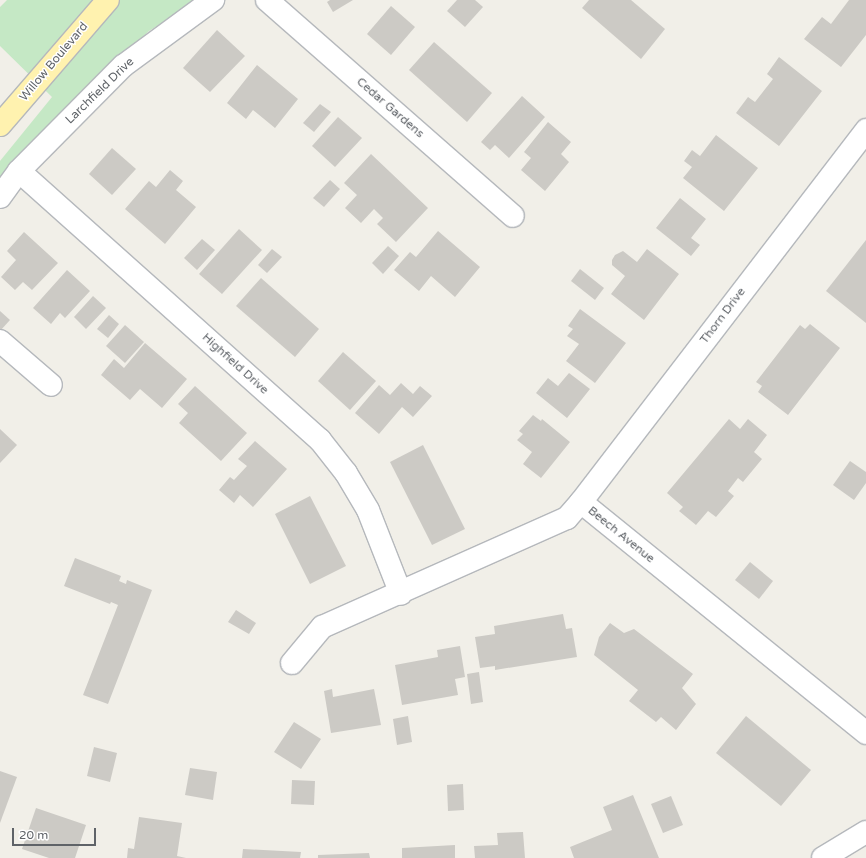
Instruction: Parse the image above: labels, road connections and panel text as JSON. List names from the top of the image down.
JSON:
{
  "streets": {
    "main road": ["Willow Boulevard"],
    "street": [
      "Larchfield Drive",
      "Cedar Gardens",
      "Thorn Drive",
      "Highfield Drive",
      "Beech Avenue"
    ]
  },
  "crossings": [
    ["Larchfield Drive", "Highfield Drive"],
    ["Thorn Drive", "Beech Avenue"],
    ["Highfield Drive", "Beech Avenue"]
  ],
  "scale_bar": "20 m"
}
